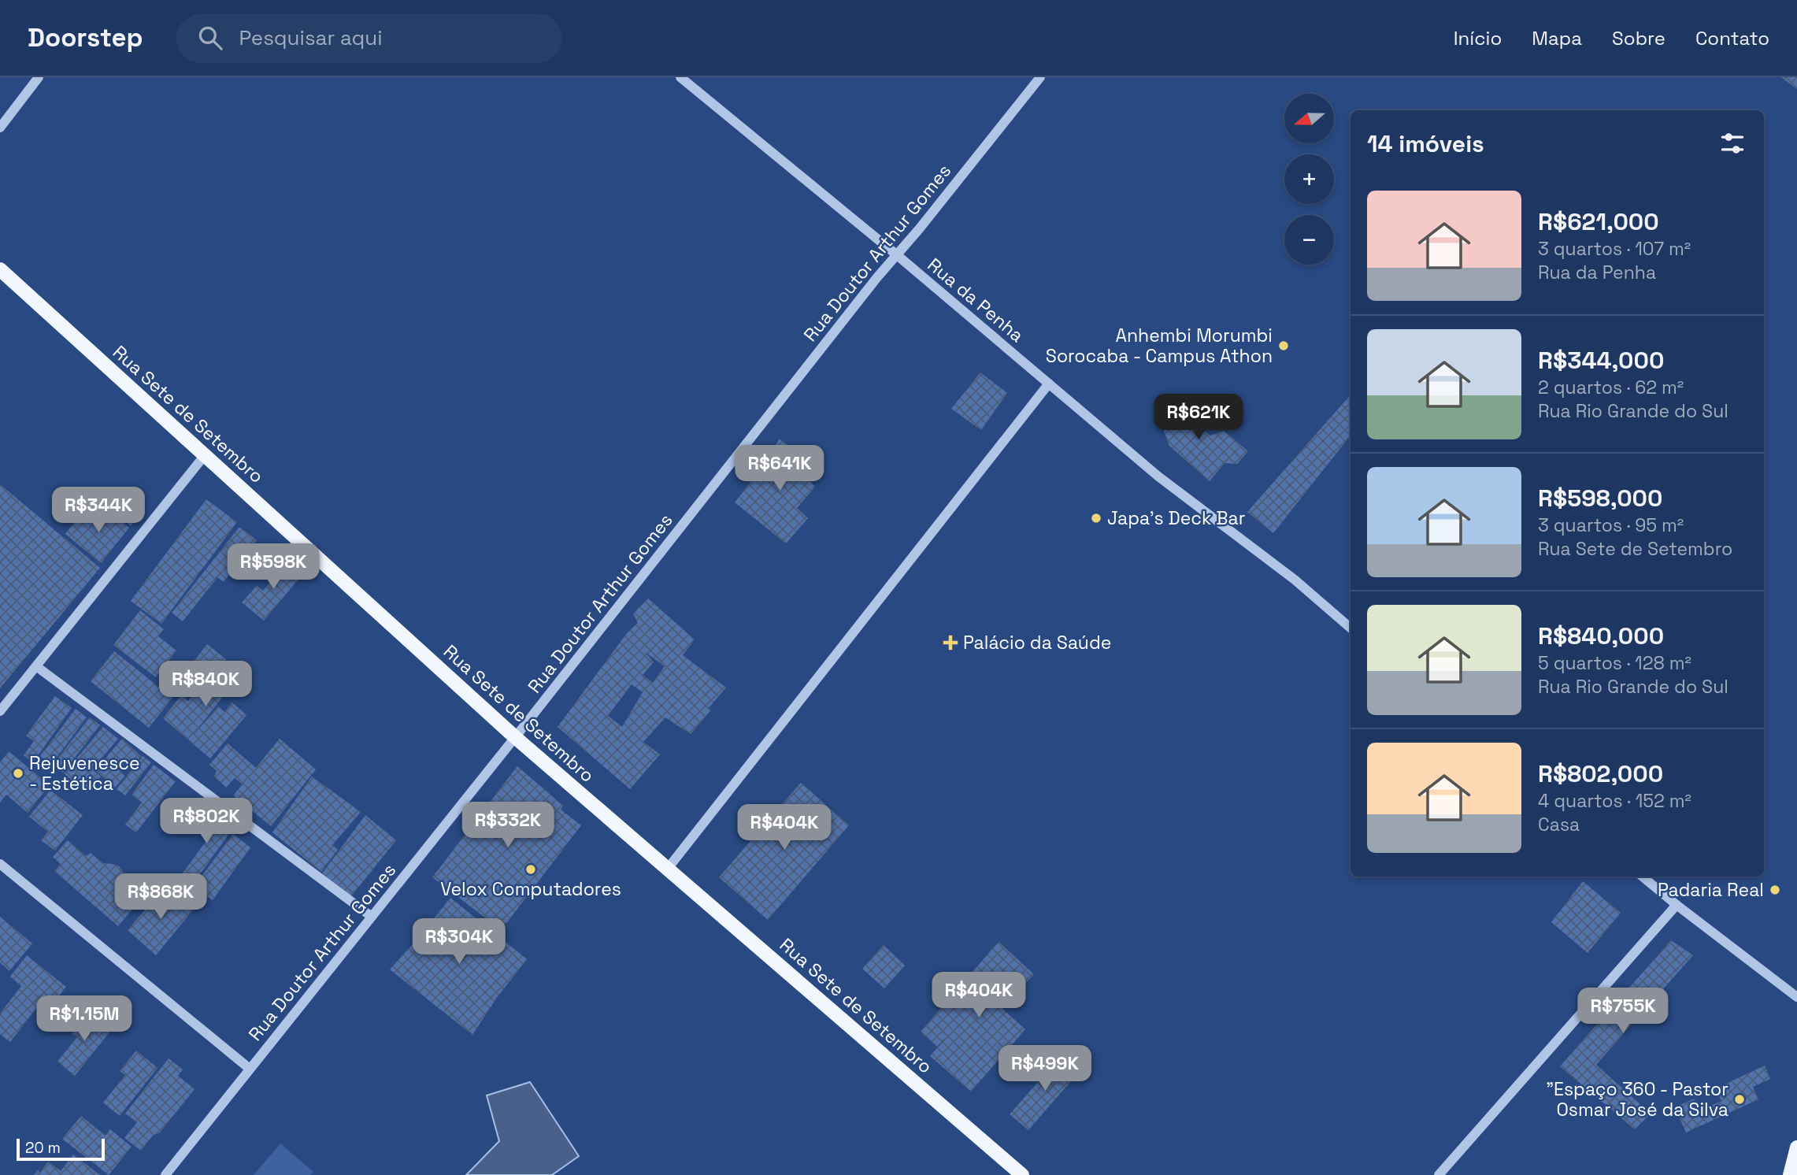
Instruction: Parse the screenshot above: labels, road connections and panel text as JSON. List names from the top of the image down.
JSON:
{
  "streets": {
    "main road": ["Rua Sete de Setembro"],
    "street": ["Rua Doutor Arthur Gomes", "Rua da Penha"]
  },
  "crossings": [
    ["Rua Doutor Arthur Gomes", "Rua da Penha"],
    ["Rua Doutor Arthur Gomes", "Rua Sete de Setembro"]
  ],
  "places": {
    "other": [
      "Anhembi Morumbi Sorocaba - Campus Athon",
      "Japa's Deck Bar",
      "Rejuvenesce - Estética",
      "Velox Computadores",
      "Padaria Real",
      "\"Espaço 360 - Pastor Osmar José da Silva"
    ],
    "health": ["Palácio da Saúde"]
  },
  "scale_bar": "20 m",
  "north": "left",
  "page": {
    "header": "Doorstep",
    "search": "Pesquisar aqui",
    "nav": [
      "Início",
      "Mapa",
      "Sobre",
      "Contato"
    ],
    "map_buttons": ["+", "−"],
    "heading": "14 imóveis",
    "list": [
      {
        "name": "R$621,000",
        "note": "3 quartos · 107 m² · Rua da Penha"
      },
      {
        "name": "R$344,000",
        "note": "2 quartos · 62 m² · Rua Rio Grande do Sul"
      },
      {
        "name": "R$598,000",
        "note": "3 quartos · 95 m² · Rua Sete de Setembro"
      },
      {
        "name": "R$840,000",
        "note": "5 quartos · 128 m² · Rua Rio Grande do Sul"
      },
      {
        "name": "R$802,000",
        "note": "4 quartos · 152 m² · Casa"
      }
    ],
    "price": [
      "R$621K",
      "R$641K",
      "R$344K",
      "R$598K",
      "R$840K",
      "R$802K",
      "R$332K",
      "R$404K",
      "R$868K",
      "R$304K",
      "R$404K",
      "R$755K",
      "R$1.15M",
      "R$499K"
    ],
    "scale": "20 m"
  }
}
